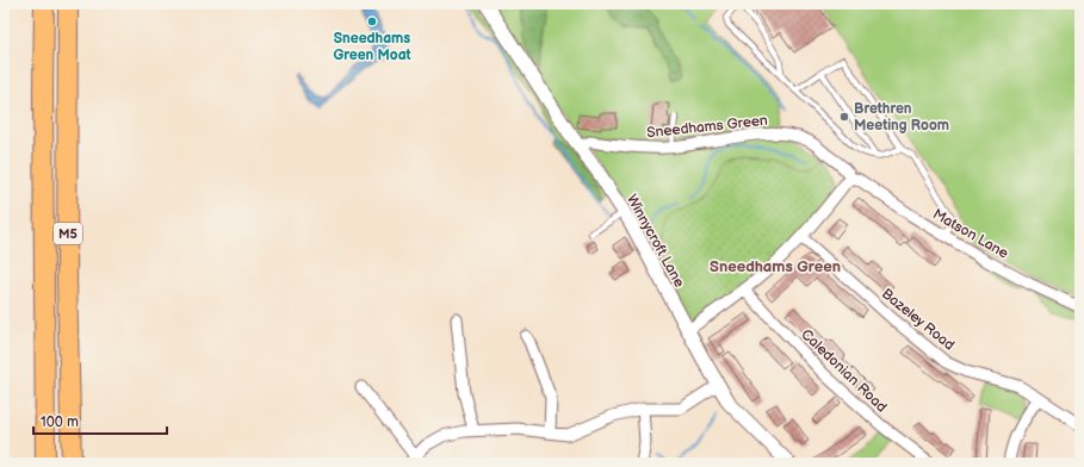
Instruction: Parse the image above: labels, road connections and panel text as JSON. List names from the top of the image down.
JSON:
{
  "streets": {
    "highway": ["M5"],
    "street": [
      "Sneedhams Green",
      "Matson Lane",
      "Winnycroft Lane",
      "Bazeley Road",
      "Caledonian Road"
    ]
  },
  "crossings": [
    ["Sneedhams Green", "Matson Lane"],
    ["Sneedhams Green", "Winnycroft Lane"]
  ],
  "districts": ["Sneedhams Green"],
  "places": ["Sneedhams Green Moat", "Brethren Meeting Room"],
  "scale_bar": "100 m"
}
